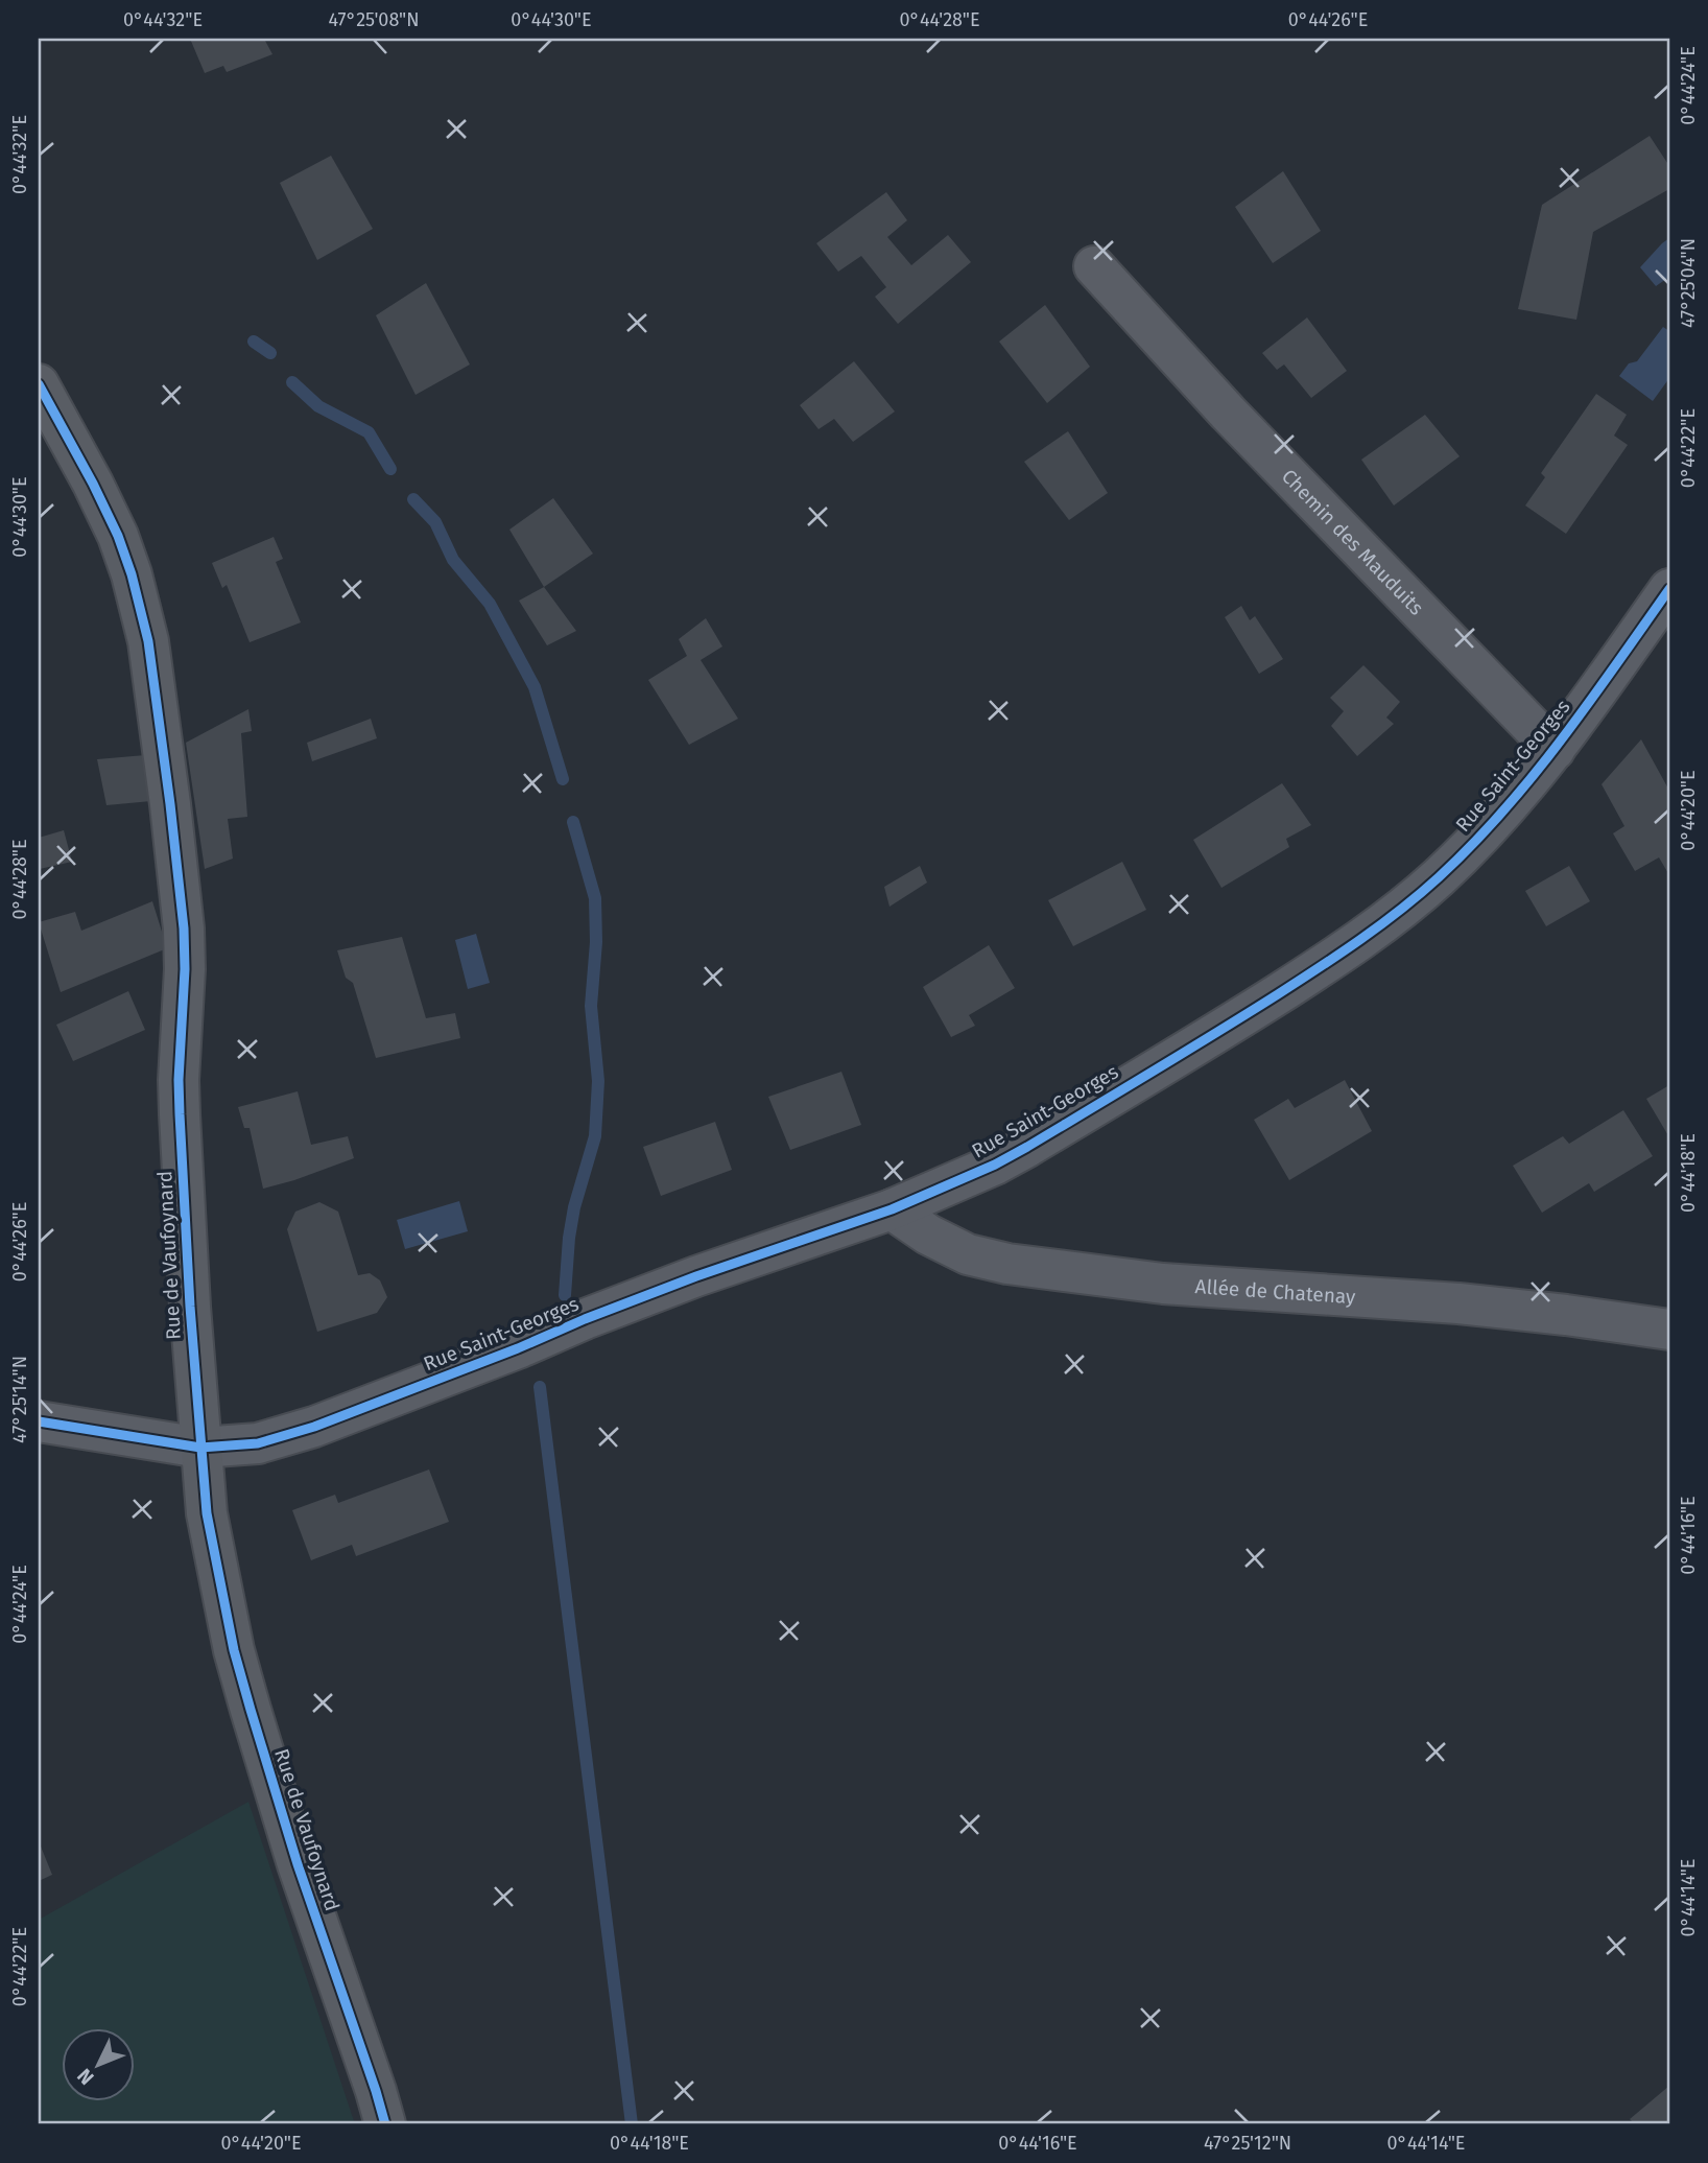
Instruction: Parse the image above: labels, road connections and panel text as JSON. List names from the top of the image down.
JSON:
{
  "streets": {
    "street": [
      "Chemin des Mauduits",
      "Rue Saint-Georges",
      "Rue de Vaufoynard",
      "Allée de Chatenay"
    ]
  },
  "crossings": [
    ["Chemin des Mauduits", "Rue Saint-Georges"],
    ["Rue Saint-Georges", "Rue de Vaufoynard"],
    ["Rue Saint-Georges", "Allée de Chatenay"]
  ],
  "north": "bottom left",
  "coordinates": [
    "0°44'32\"E",
    "47°25'08\"N",
    "0°44'30\"E",
    "0°44'28\"E",
    "0°44'26\"E",
    "0°44'24\"E",
    "47°25'04\"N",
    "0°44'22\"E",
    "0°44'20\"E",
    "0°44'18\"E",
    "47°25'14\"N",
    "0°44'16\"E",
    "0°44'14\"E",
    "47°25'12\"N"
  ]
}
